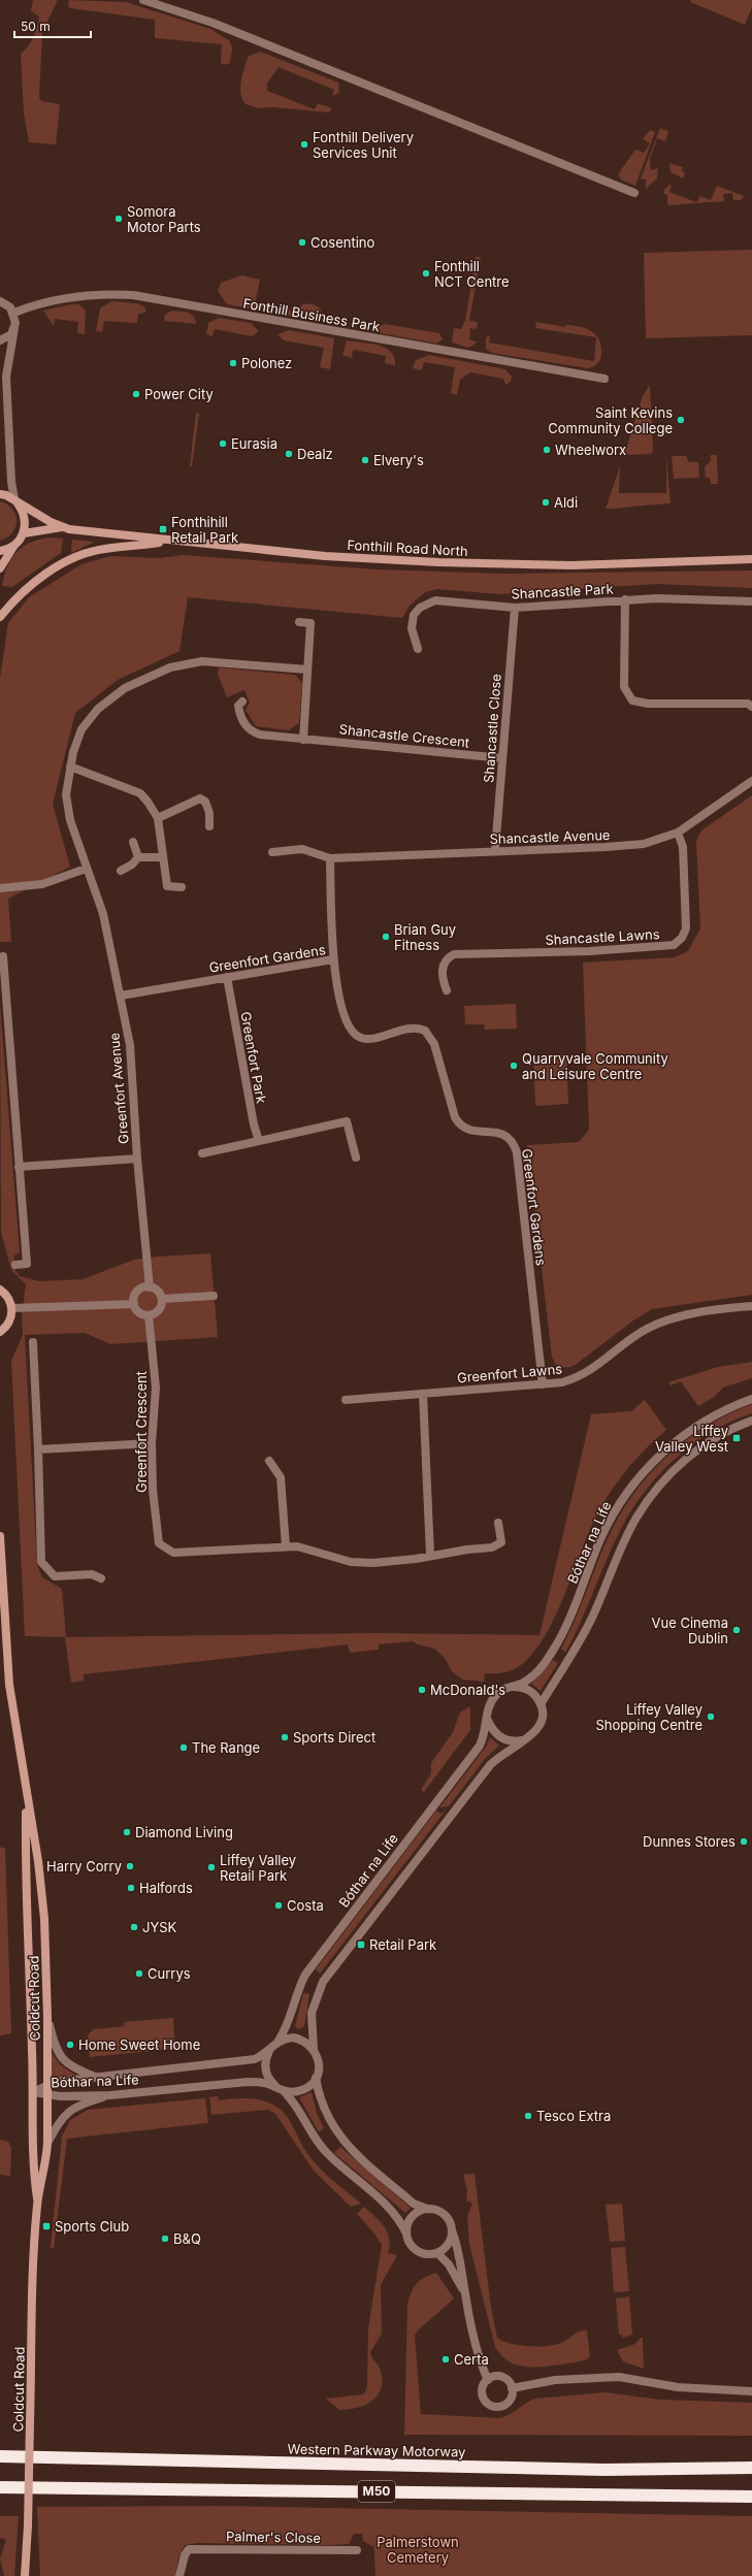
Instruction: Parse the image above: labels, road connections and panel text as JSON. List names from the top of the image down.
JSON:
{
  "streets": {
    "highway": ["Western Parkway Motorway", "M50"],
    "main road": ["Fonthill Road North", "Coldcut Road"],
    "street": [
      "Fonthill Business Park",
      "Shancastle Park",
      "Shancastle Close",
      "Shancastle Crescent",
      "Shancastle Avenue",
      "Shancastle Lawns",
      "Greenfort Gardens",
      "Greenfort Park",
      "Greenfort Avenue",
      "Greenfort Lawns",
      "Greenfort Crescent",
      "Bóthar na Life",
      "Palmer's Close"
    ]
  },
  "crossings": [
    ["Shancastle Park", "Shancastle Close"],
    ["Shancastle Close", "Shancastle Crescent"],
    ["Shancastle Close", "Shancastle Avenue"],
    ["Shancastle Avenue", "Shancastle Lawns"],
    ["Greenfort Gardens", "Greenfort Park"],
    ["Greenfort Gardens", "Greenfort Avenue"],
    ["Greenfort Gardens", "Greenfort Lawns"],
    ["Greenfort Avenue", "Greenfort Crescent"],
    ["Bóthar na Life", "Coldcut Road"]
  ],
  "parks": ["Palmerstown Cemetery"],
  "places": {
    "other": [
      "Fonthill Delivery Services Unit",
      "Somora Motor Parts",
      "Cosentino",
      "Fonthill NCT Centre",
      "Polonez",
      "Power City",
      "Saint Kevins Community College",
      "Eurasia",
      "Wheelworx",
      "Dealz",
      "Elvery's",
      "Aldi",
      "Brian Guy Fitness",
      "Quarryvale Community and Leisure Centre",
      "Vue Cinema Dublin",
      "McDonald's",
      "Liffey Valley Shopping Centre",
      "Sports Direct",
      "The Range",
      "Diamond Living",
      "Dunnes Stores",
      "Harry Corry",
      "Liffey Valley Retail Park",
      "Halfords",
      "Costa",
      "JYSK",
      "Currys",
      "Home Sweet Home",
      "Tesco Extra",
      "B&Q",
      "Certa"
    ],
    "transit": [
      "Fonthihill Retail Park",
      "Liffey Valley West",
      "Retail Park",
      "Sports Club"
    ]
  },
  "scale_bar": "50 m"
}
